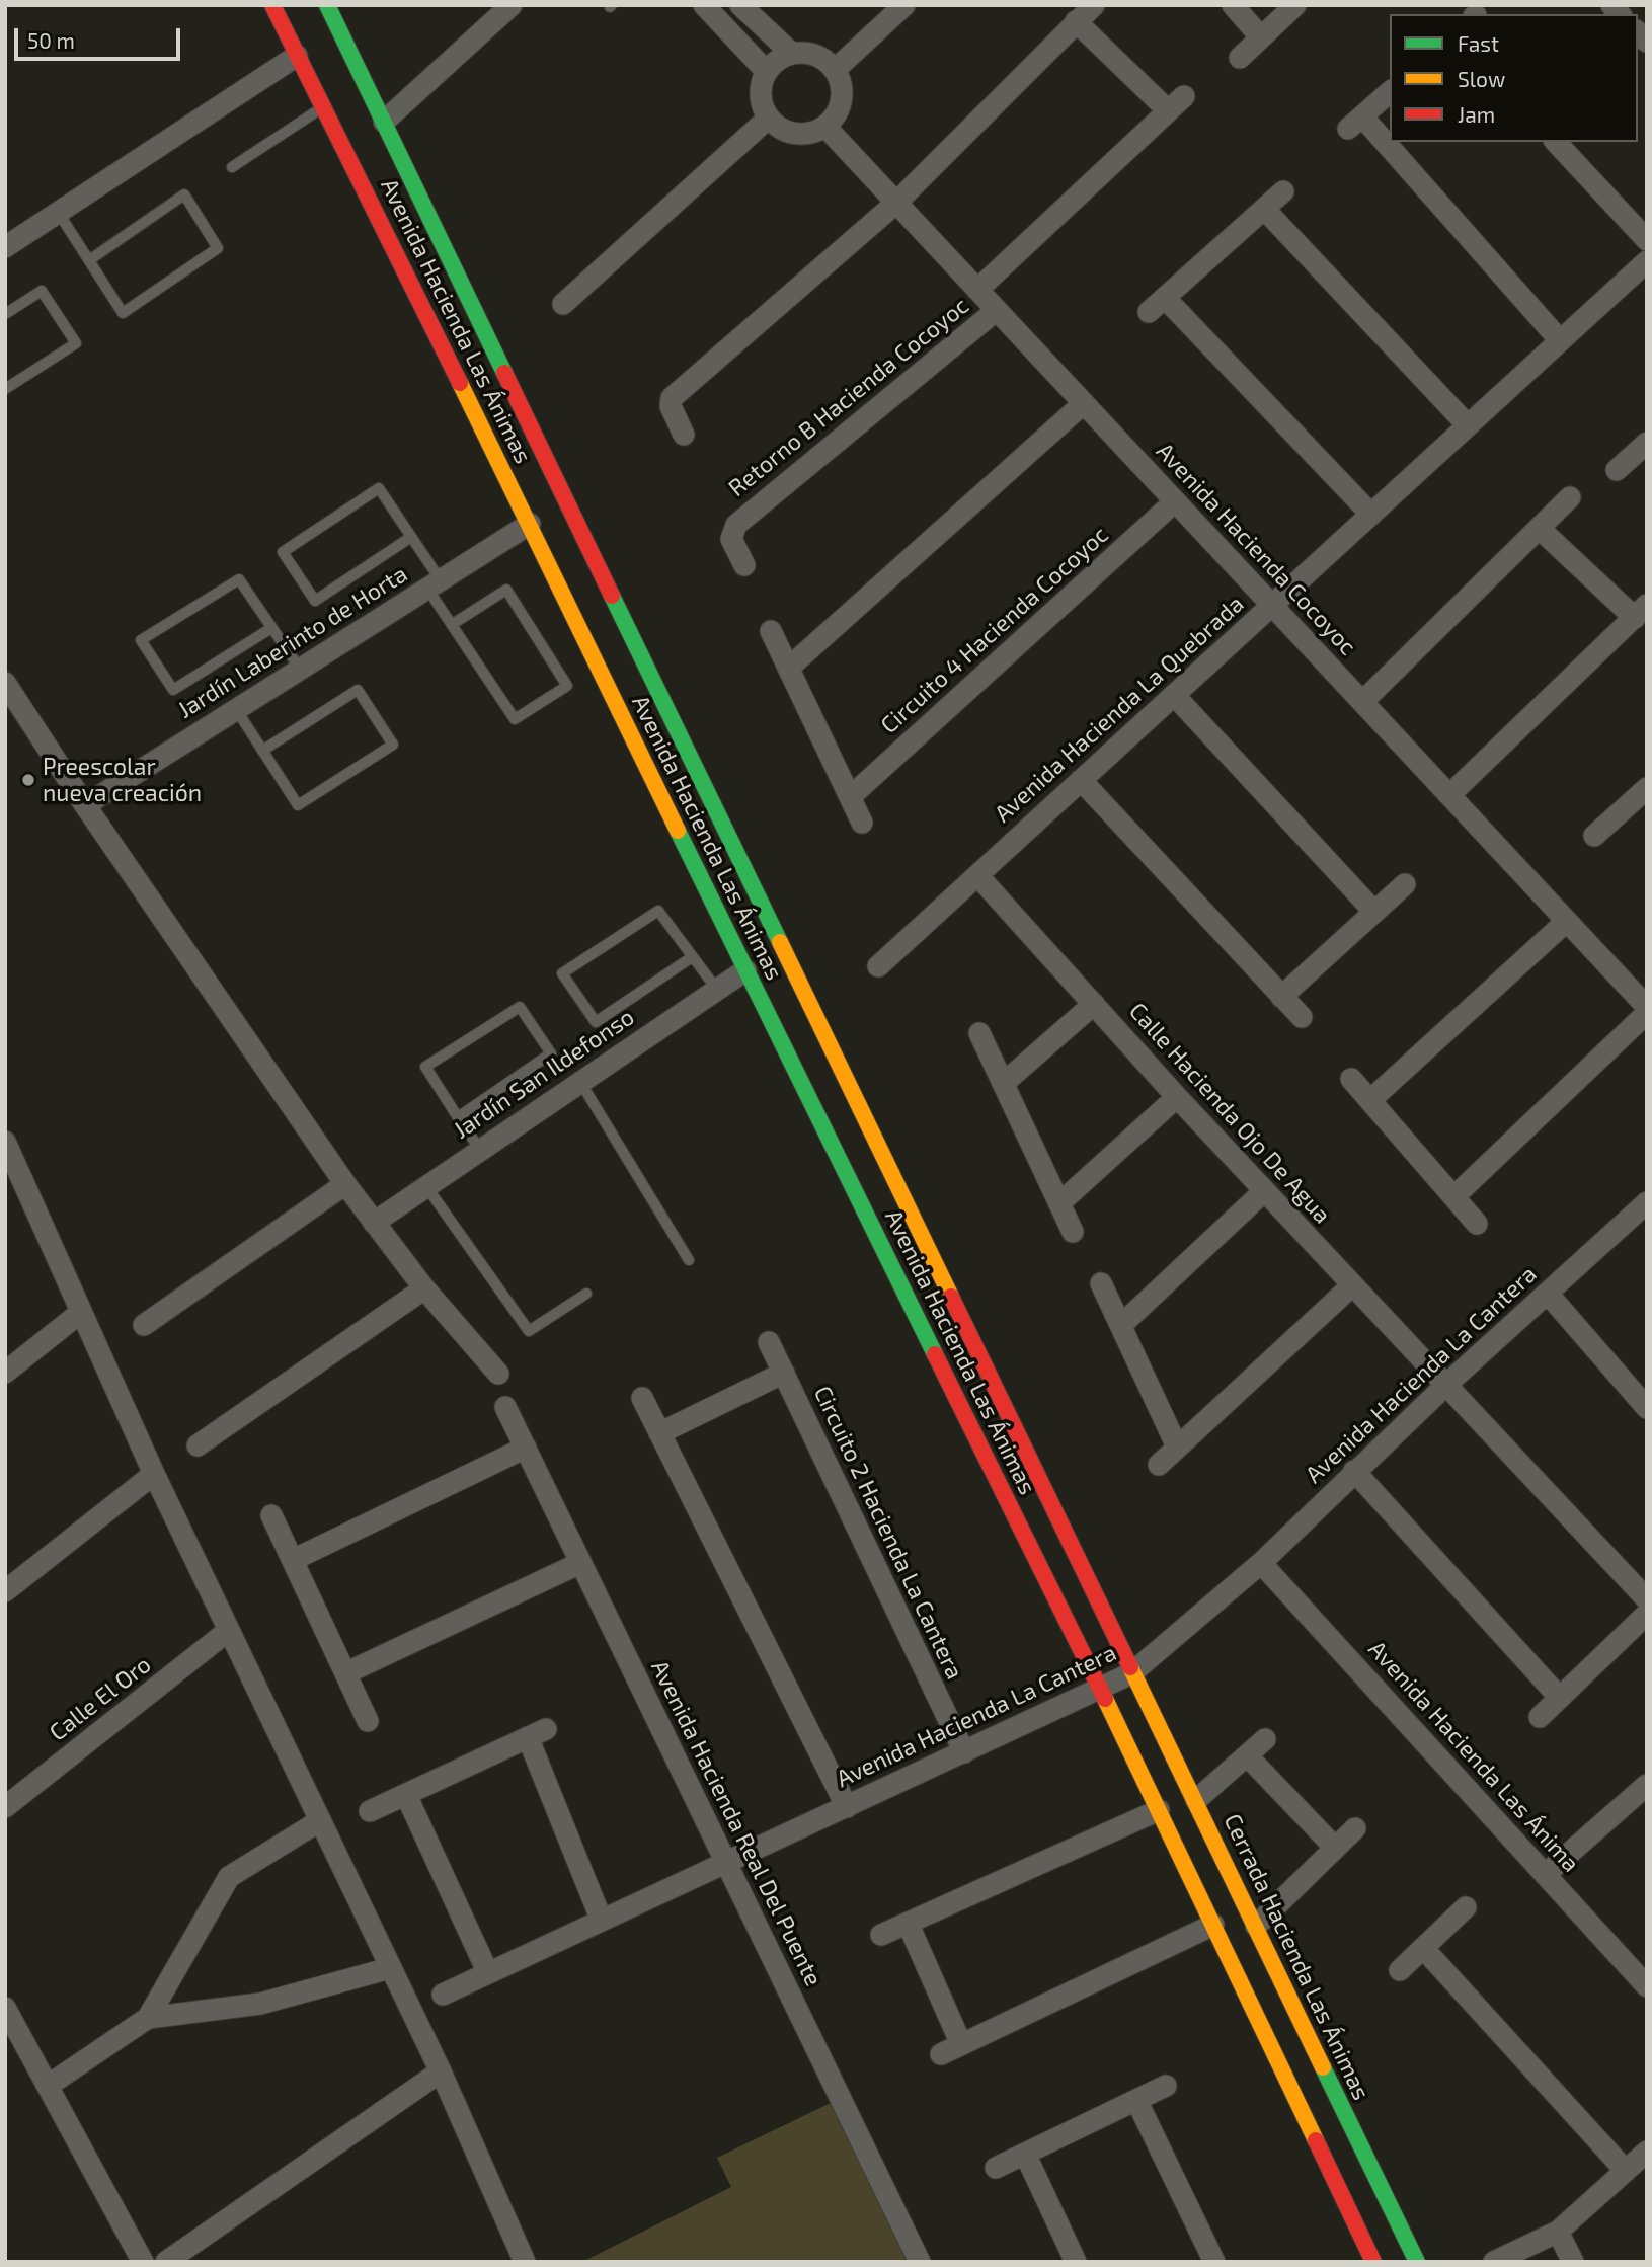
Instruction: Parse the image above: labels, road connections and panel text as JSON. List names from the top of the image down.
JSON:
{
  "streets": {
    "street": [
      "Avenida Hacienda Las Ánimas",
      "Retorno B Hacienda Cocoyoc",
      "Avenida Hacienda Cocoyoc",
      "Circuito 4 Hacienda Cocoyoc",
      "Jardín Laberinto de Horta",
      "Avenida Hacienda La Quebrada",
      "Jardín San Ildefonso",
      "Calle Hacienda Ojo De Agua",
      "Avenida Hacienda La Cantera",
      "Circuito 2 Hacienda La Cantera",
      "Calle El Oro",
      "Avenida Hacienda Las Ánima",
      "Avenida Hacienda Real Del Puente",
      "Cerrada Hacienda Las Ánimas"
    ]
  },
  "crossings": [
    ["Avenida Hacienda Las Ánimas", "Jardín Laberinto de Horta"],
    ["Avenida Hacienda Las Ánimas", "Jardín San Ildefonso"],
    ["Avenida Hacienda Las Ánimas", "Avenida Hacienda La Cantera"],
    ["Avenida Hacienda Las Ánimas", "Cerrada Hacienda Las Ánimas"],
    ["Retorno B Hacienda Cocoyoc", "Avenida Hacienda Cocoyoc"],
    ["Avenida Hacienda Cocoyoc", "Circuito 4 Hacienda Cocoyoc"],
    ["Avenida Hacienda Cocoyoc", "Avenida Hacienda La Quebrada"],
    ["Avenida Hacienda La Quebrada", "Calle Hacienda Ojo De Agua"],
    ["Calle Hacienda Ojo De Agua", "Avenida Hacienda La Cantera"],
    ["Avenida Hacienda La Cantera", "Circuito 2 Hacienda La Cantera"],
    ["Avenida Hacienda La Cantera", "Avenida Hacienda Las Ánima"],
    ["Avenida Hacienda La Cantera", "Avenida Hacienda Real Del Puente"],
    ["Avenida Hacienda La Cantera", "Cerrada Hacienda Las Ánimas"]
  ],
  "places": ["Preescolar nueva creación"],
  "legend": ["Fast", "Slow", "Jam"],
  "scale_bar": "50 m"
}
